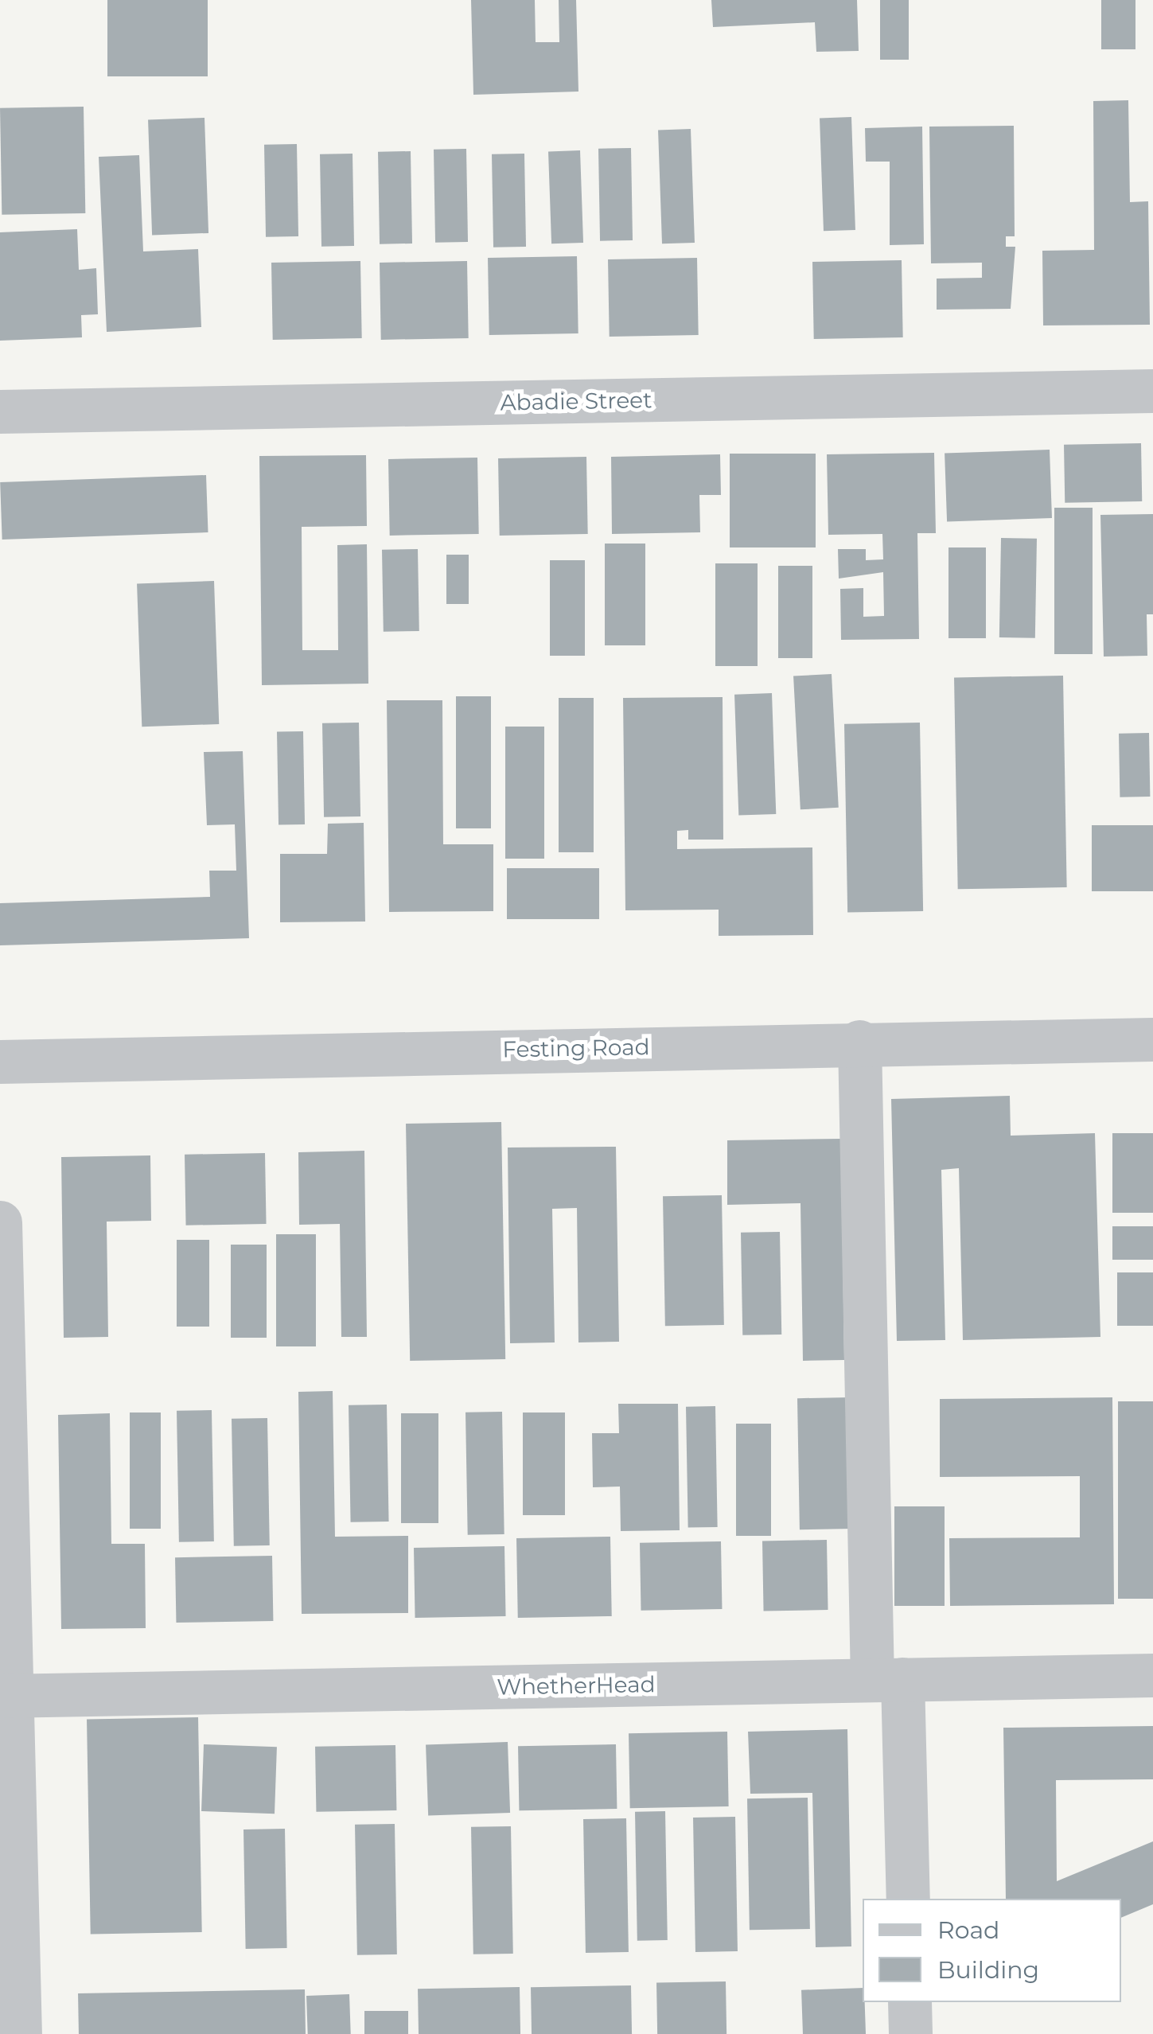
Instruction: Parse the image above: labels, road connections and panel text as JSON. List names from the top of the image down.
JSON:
{
  "streets": {
    "street": ["Abadie Street", "Festing Road", "WhetherHead"]
  },
  "legend": ["Road", "Building"]
}
